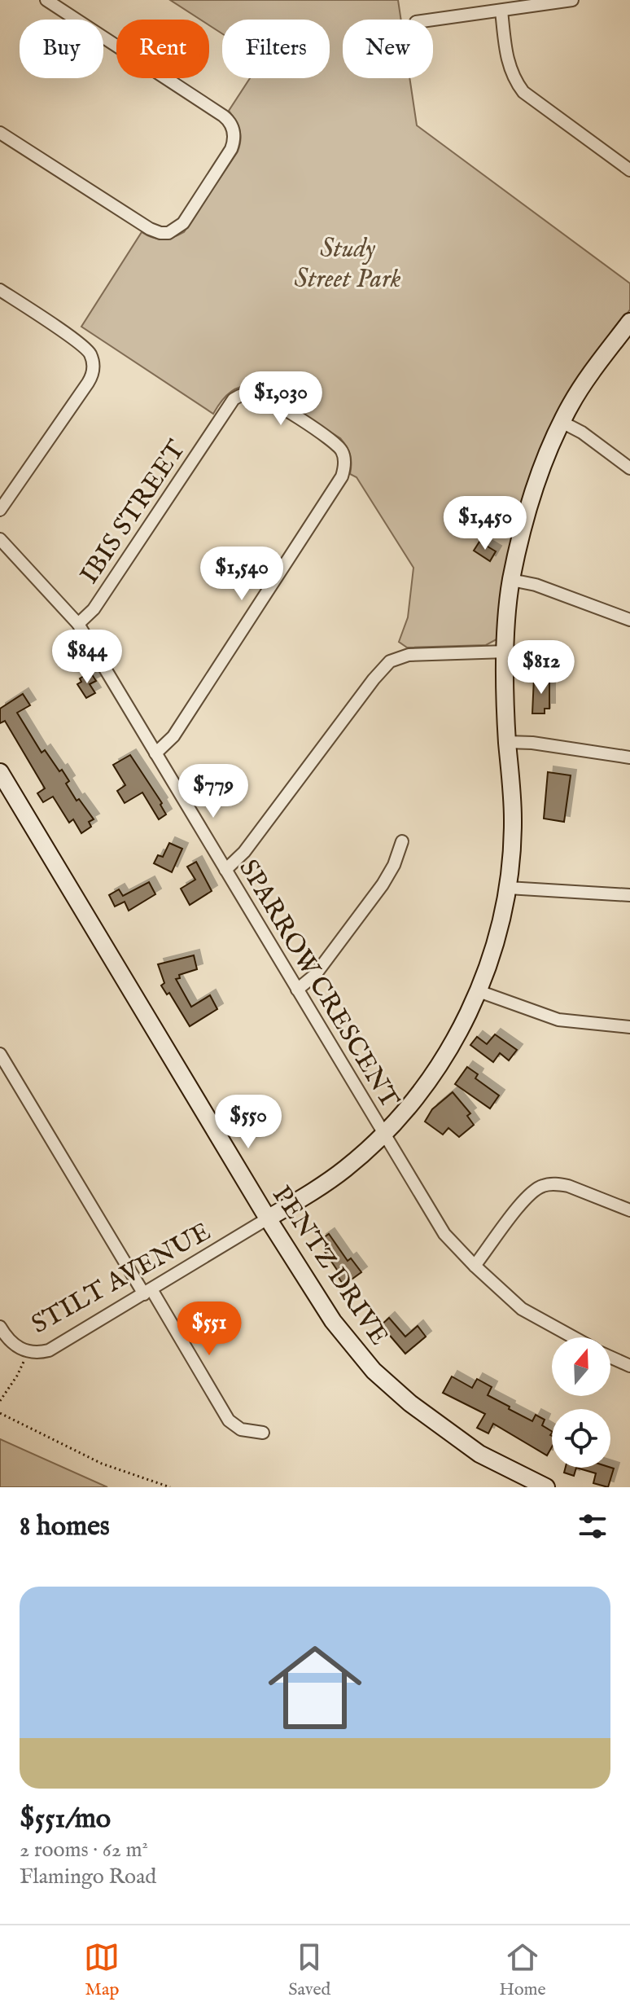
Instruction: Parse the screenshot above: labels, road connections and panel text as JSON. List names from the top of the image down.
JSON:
{
  "streets": {
    "street": [
      "IBIS STREET",
      "SPARROW CRESCENT",
      "PENTZ DRIVE",
      "STILT AVENUE"
    ]
  },
  "crossings": [
    ["IBIS STREET", "SPARROW CRESCENT"],
    ["PENTZ DRIVE", "STILT AVENUE"]
  ],
  "parks": ["Study Street Park"],
  "north": "top",
  "page": {
    "chip": [
      "Buy",
      "Rent",
      "Filters",
      "New"
    ],
    "price": [
      "$1,030",
      "$1,450",
      "$1,540",
      "$844",
      "$812",
      "$779",
      "$550",
      "$551"
    ],
    "heading": "8 homes",
    "list": [
      {
        "name": "$551/mo",
        "note": "2 rooms · 62 m² · Flamingo Road"
      }
    ],
    "tabs": ["Map", "Saved", "Home"]
  }
}
